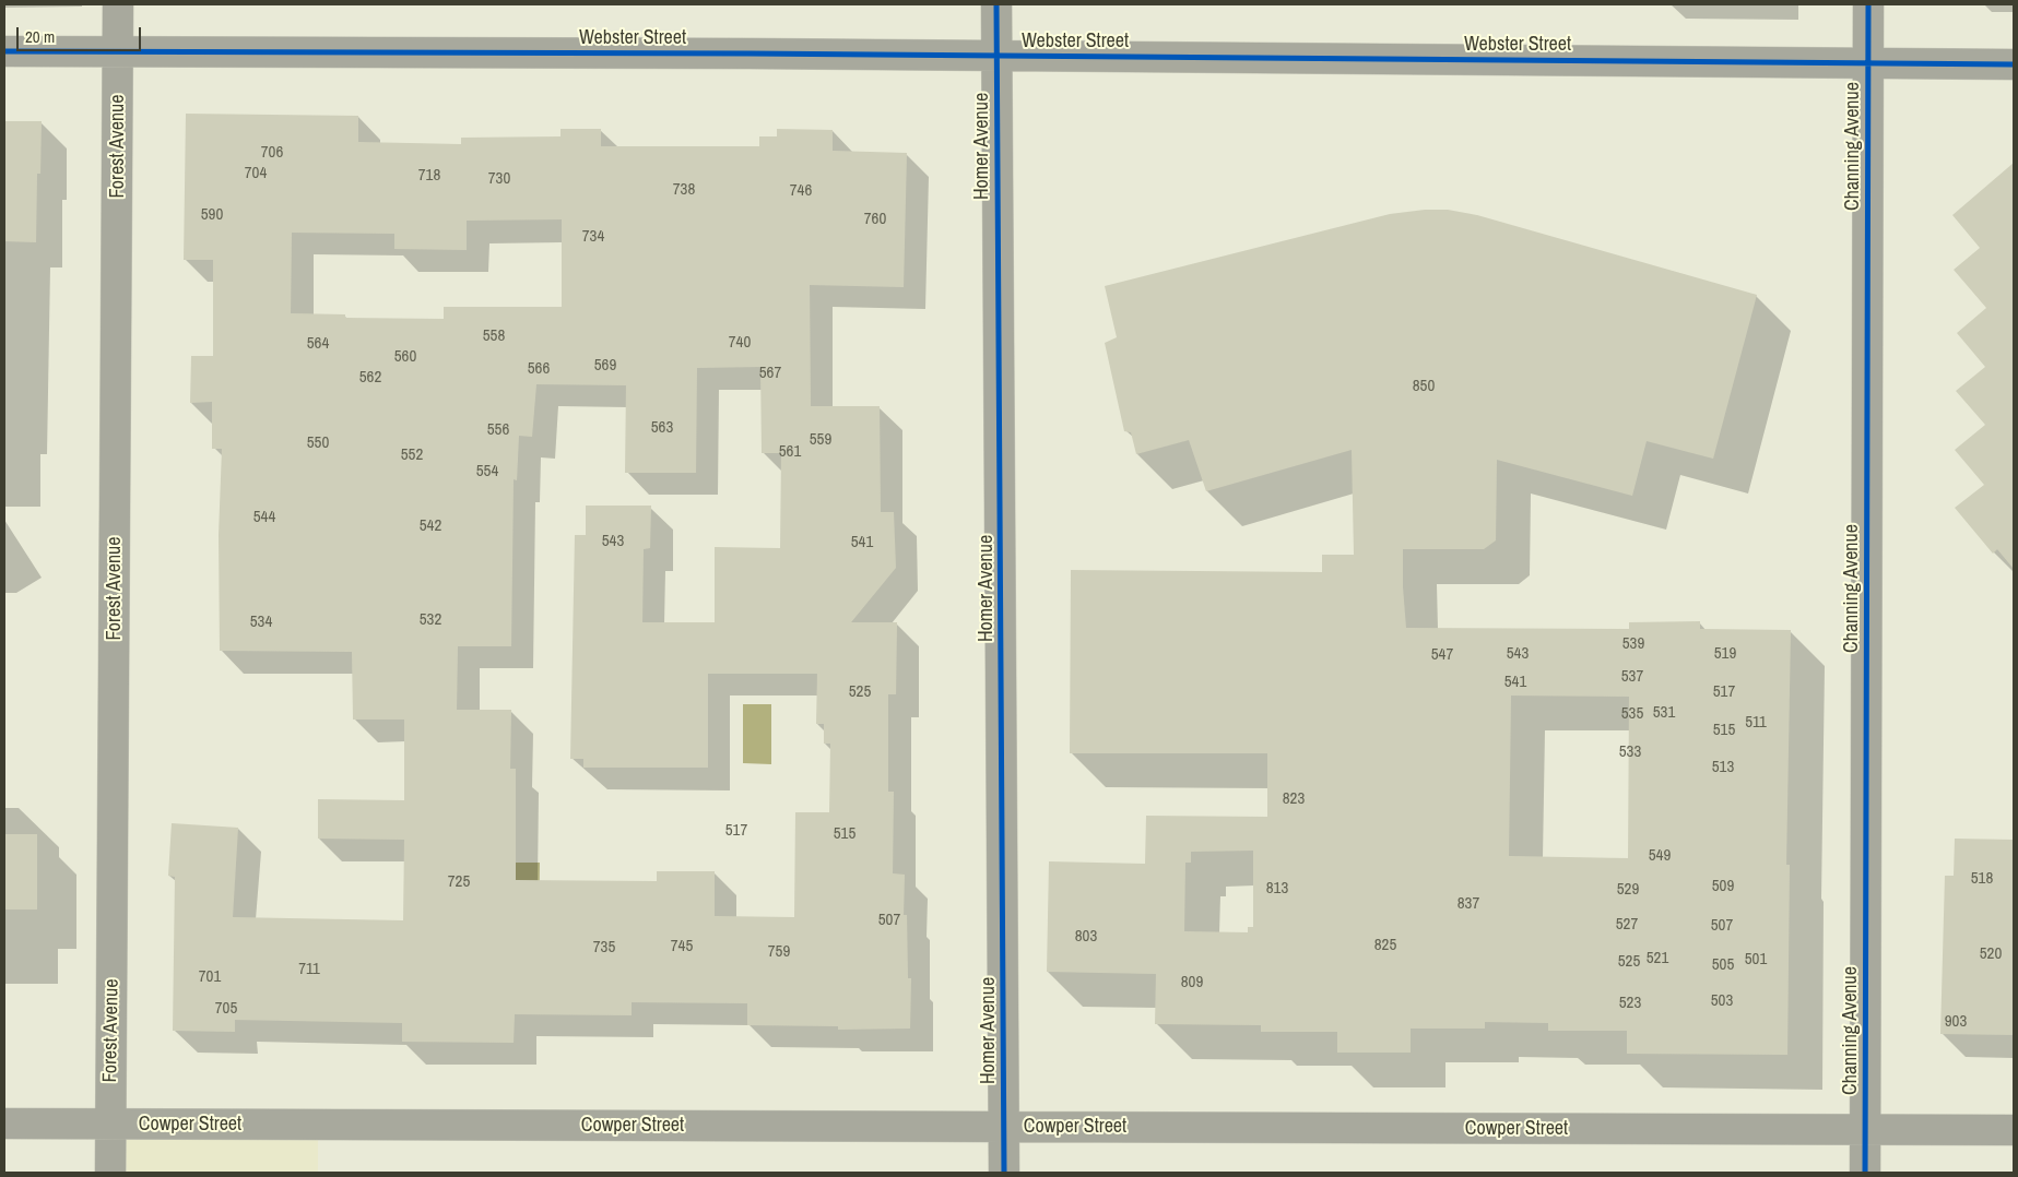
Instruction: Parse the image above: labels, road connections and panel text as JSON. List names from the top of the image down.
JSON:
{
  "streets": {
    "street": [
      "Webster Street",
      "Forest Avenue",
      "Homer Avenue",
      "Channing Avenue",
      "Cowper Street"
    ]
  },
  "crossings": [
    ["Webster Street", "Forest Avenue"],
    ["Webster Street", "Homer Avenue"],
    ["Webster Street", "Channing Avenue"],
    ["Forest Avenue", "Cowper Street"],
    ["Homer Avenue", "Cowper Street"],
    ["Channing Avenue", "Cowper Street"]
  ],
  "house_numbers": [
    "706",
    "704",
    "718",
    "730",
    "738",
    "746",
    "590",
    "760",
    "734",
    "558",
    "740",
    "564",
    "560",
    "569",
    "566",
    "567",
    "562",
    "850",
    "563",
    "556",
    "559",
    "550",
    "561",
    "552",
    "554",
    "544",
    "542",
    "543",
    "541",
    "532",
    "534",
    "539",
    "543",
    "519",
    "547",
    "537",
    "541",
    "525",
    "517",
    "531",
    "535",
    "511",
    "515",
    "533",
    "513",
    "823",
    "517",
    "515",
    "549",
    "518",
    "725",
    "509",
    "813",
    "529",
    "837",
    "507",
    "527",
    "507",
    "803",
    "825",
    "745",
    "735",
    "759",
    "520",
    "521",
    "501",
    "525",
    "505",
    "711",
    "701",
    "809",
    "503",
    "523",
    "705",
    "903"
  ],
  "scale_bar": "20 m"
}
